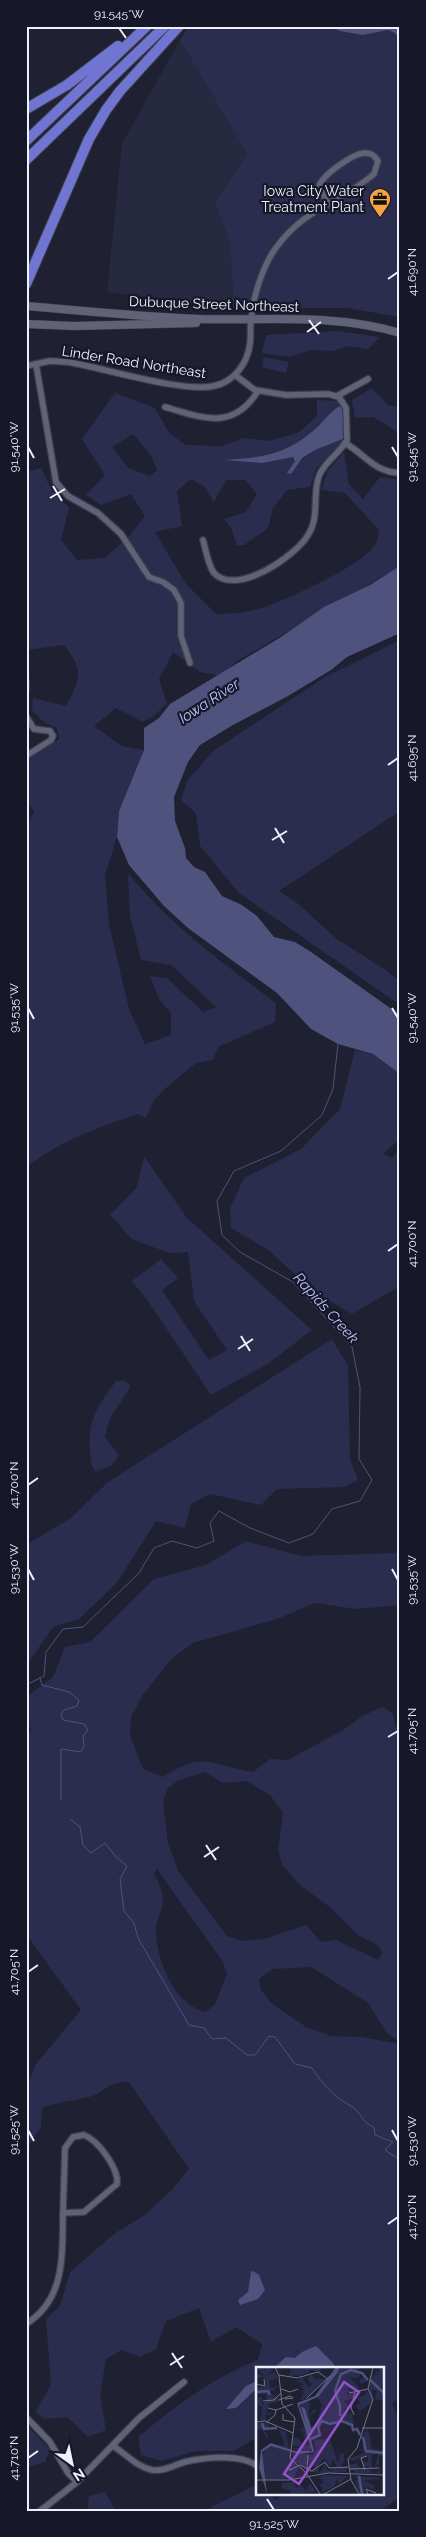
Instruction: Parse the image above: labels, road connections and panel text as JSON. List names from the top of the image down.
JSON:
{
  "streets": {
    "main road": ["Dubuque Street Northeast"],
    "street": ["Linder Road Northeast"]
  },
  "water": ["Iowa River", "Rapids Creek"],
  "places": {
    "office": ["Iowa City Water Treatment Plant"]
  },
  "north": "bottom right",
  "coordinates": [
    "91.545°W",
    "41.690°N",
    "91.540°W",
    "41.695°N",
    "91.535°W",
    "41.700°N",
    "91.530°W",
    "41.705°N",
    "91.525°W",
    "41.710°N"
  ]
}
